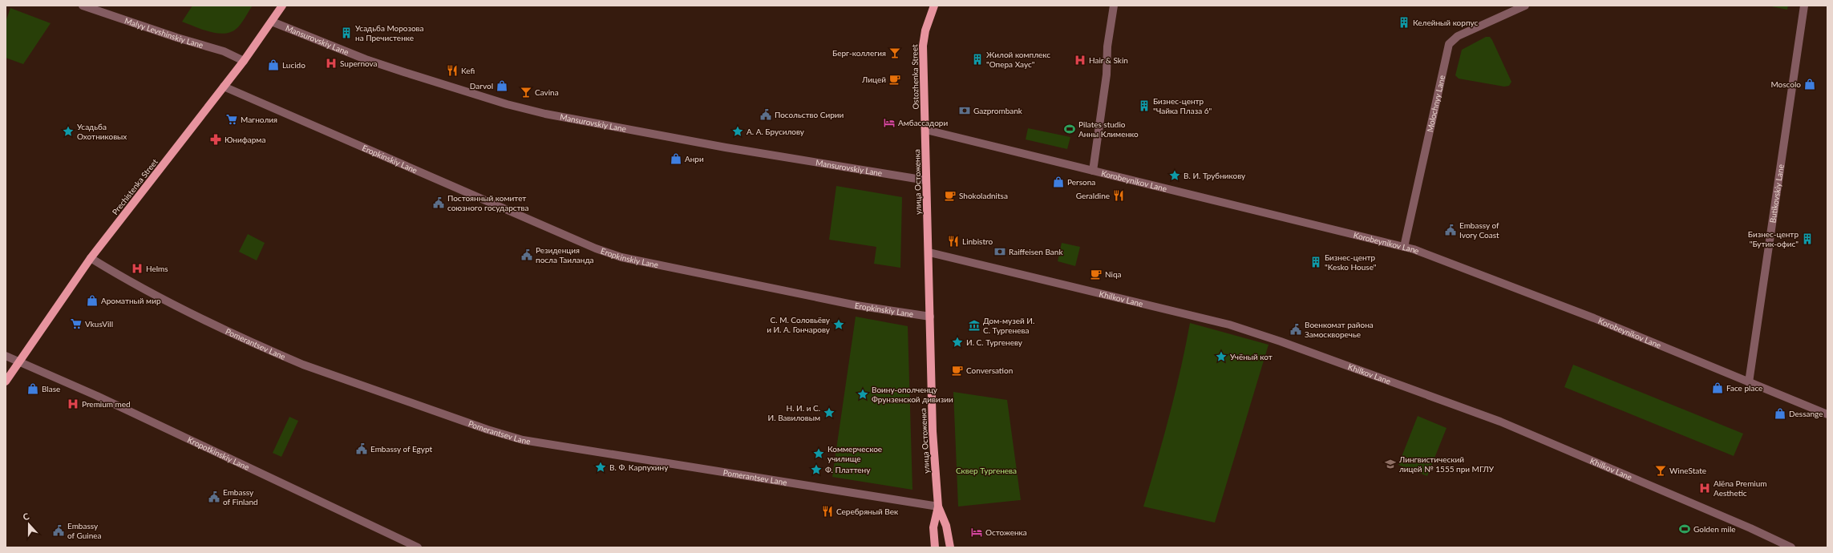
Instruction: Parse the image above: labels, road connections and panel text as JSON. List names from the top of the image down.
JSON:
{
  "streets": {
    "main road": ["Ostozhenka Street", "улица Остоженка", "Prechistenka Street"],
    "street": [
      "Malyy Levshinskiy Lane",
      "Mansurovskiy Lane",
      "Molochnyy Lane",
      "Eropkinskiy Lane",
      "Korobeynikov Lane",
      "Butikovskiy Lane",
      "Khilkov Lane",
      "Pomerantsev Lane",
      "Kropotkinskiy Lane"
    ]
  },
  "crossings": [
    ["Malyy Levshinskiy Lane", "Prechistenka Street"],
    ["Mansurovskiy Lane", "улица Остоженка"],
    ["Mansurovskiy Lane", "Prechistenka Street"],
    ["Ostozhenka Street", "Korobeynikov Lane"],
    ["Ostozhenka Street", "улица Остоженка"],
    ["Molochnyy Lane", "Korobeynikov Lane"],
    ["Eropkinskiy Lane", "улица Остоженка"],
    ["Eropkinskiy Lane", "Prechistenka Street"],
    ["Korobeynikov Lane", "улица Остоженка"],
    ["Korobeynikov Lane", "Butikovskiy Lane"],
    ["улица Остоженка", "Khilkov Lane"],
    ["улица Остоженка", "Pomerantsev Lane"],
    ["Prechistenka Street", "Pomerantsev Lane"],
    ["Prechistenka Street", "Kropotkinskiy Lane"]
  ],
  "parks": ["Сквер Тургенева"],
  "places": {
    "building": [
      "Келейный корпус",
      "Усадьба Морозова на Пречистенке",
      "Жилой комплекс \"Опера Хаус\"",
      "Бизнес-центр \"Чайка Плаза 6\"",
      "Бизнес-центр \"Бутик-офис\"",
      "Бизнес-центр \"Kesko House\""
    ],
    "bar": ["Берг-коллегия", "Cavina", "WineState"],
    "hospital": [
      "Hair & Skin",
      "Supernova",
      "Helms",
      "Premium med",
      "Alёna Premium Aesthetic"
    ],
    "shop": [
      "Lucido",
      "Moscolo",
      "Darvol",
      "Анри",
      "Persona",
      "Ароматный мир",
      "Face place",
      "Blase",
      "Dessange"
    ],
    "restaurant": [
      "Kefi",
      "Geraldine",
      "Linbistro",
      "Серебряный Век"
    ],
    "cafe": [
      "Лицей",
      "Shokoladnitsa",
      "Niqa",
      "Conversation"
    ],
    "bank": ["Gazprombank", "Raiffeisen Bank"],
    "public building": [
      "Посольство Сирии",
      "Постоянный комитет союзного государства",
      "Embassy of Ivory Coast",
      "Резиденция посла Таиланда",
      "Военкомат района Замоскворечье",
      "Embassy of Egypt",
      "Embassy of Finland",
      "Embassy of Guinea"
    ],
    "supermarket": ["Магнолия", "VkusVill"],
    "hotel": ["Амбассадори", "Остоженка"],
    "sports": ["Pilates studio Анны Клименко", "Golden mile"],
    "place": [
      "Усадьба Охотниковых",
      "А. А. Брусилову",
      "В. И. Трубникову",
      "С. М. Соловьёву и И. А. Гончарову",
      "И. С. Тургеневу",
      "Учёный кот",
      "Воину-ополченцу Фрунзенской дивизии",
      "Н. И. и С. И. Вавиловым",
      "Коммерческое училище",
      "В. Ф. Карпухину",
      "Ф. Платтену"
    ],
    "pharmacy": ["Юнифарма"],
    "museum": ["Дом-музей И. С. Тургенева"],
    "school or university": ["Лингвистический лицей № 1555 при МГЛУ"]
  },
  "north": "top"
}
